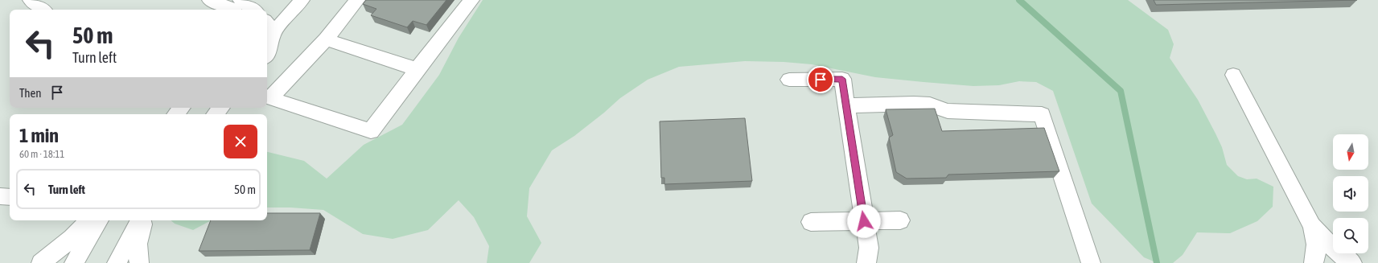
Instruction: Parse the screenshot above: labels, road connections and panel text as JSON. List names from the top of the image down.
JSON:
{
  "north": "bottom",
  "page": {
    "turn": ["50 m", "Turn left"],
    "then": "Then",
    "heading": ["1 min", "60 m · 18:11"],
    "list": [
      {
        "name": "Turn left",
        "value": "50 m"
      }
    ]
  }
}
